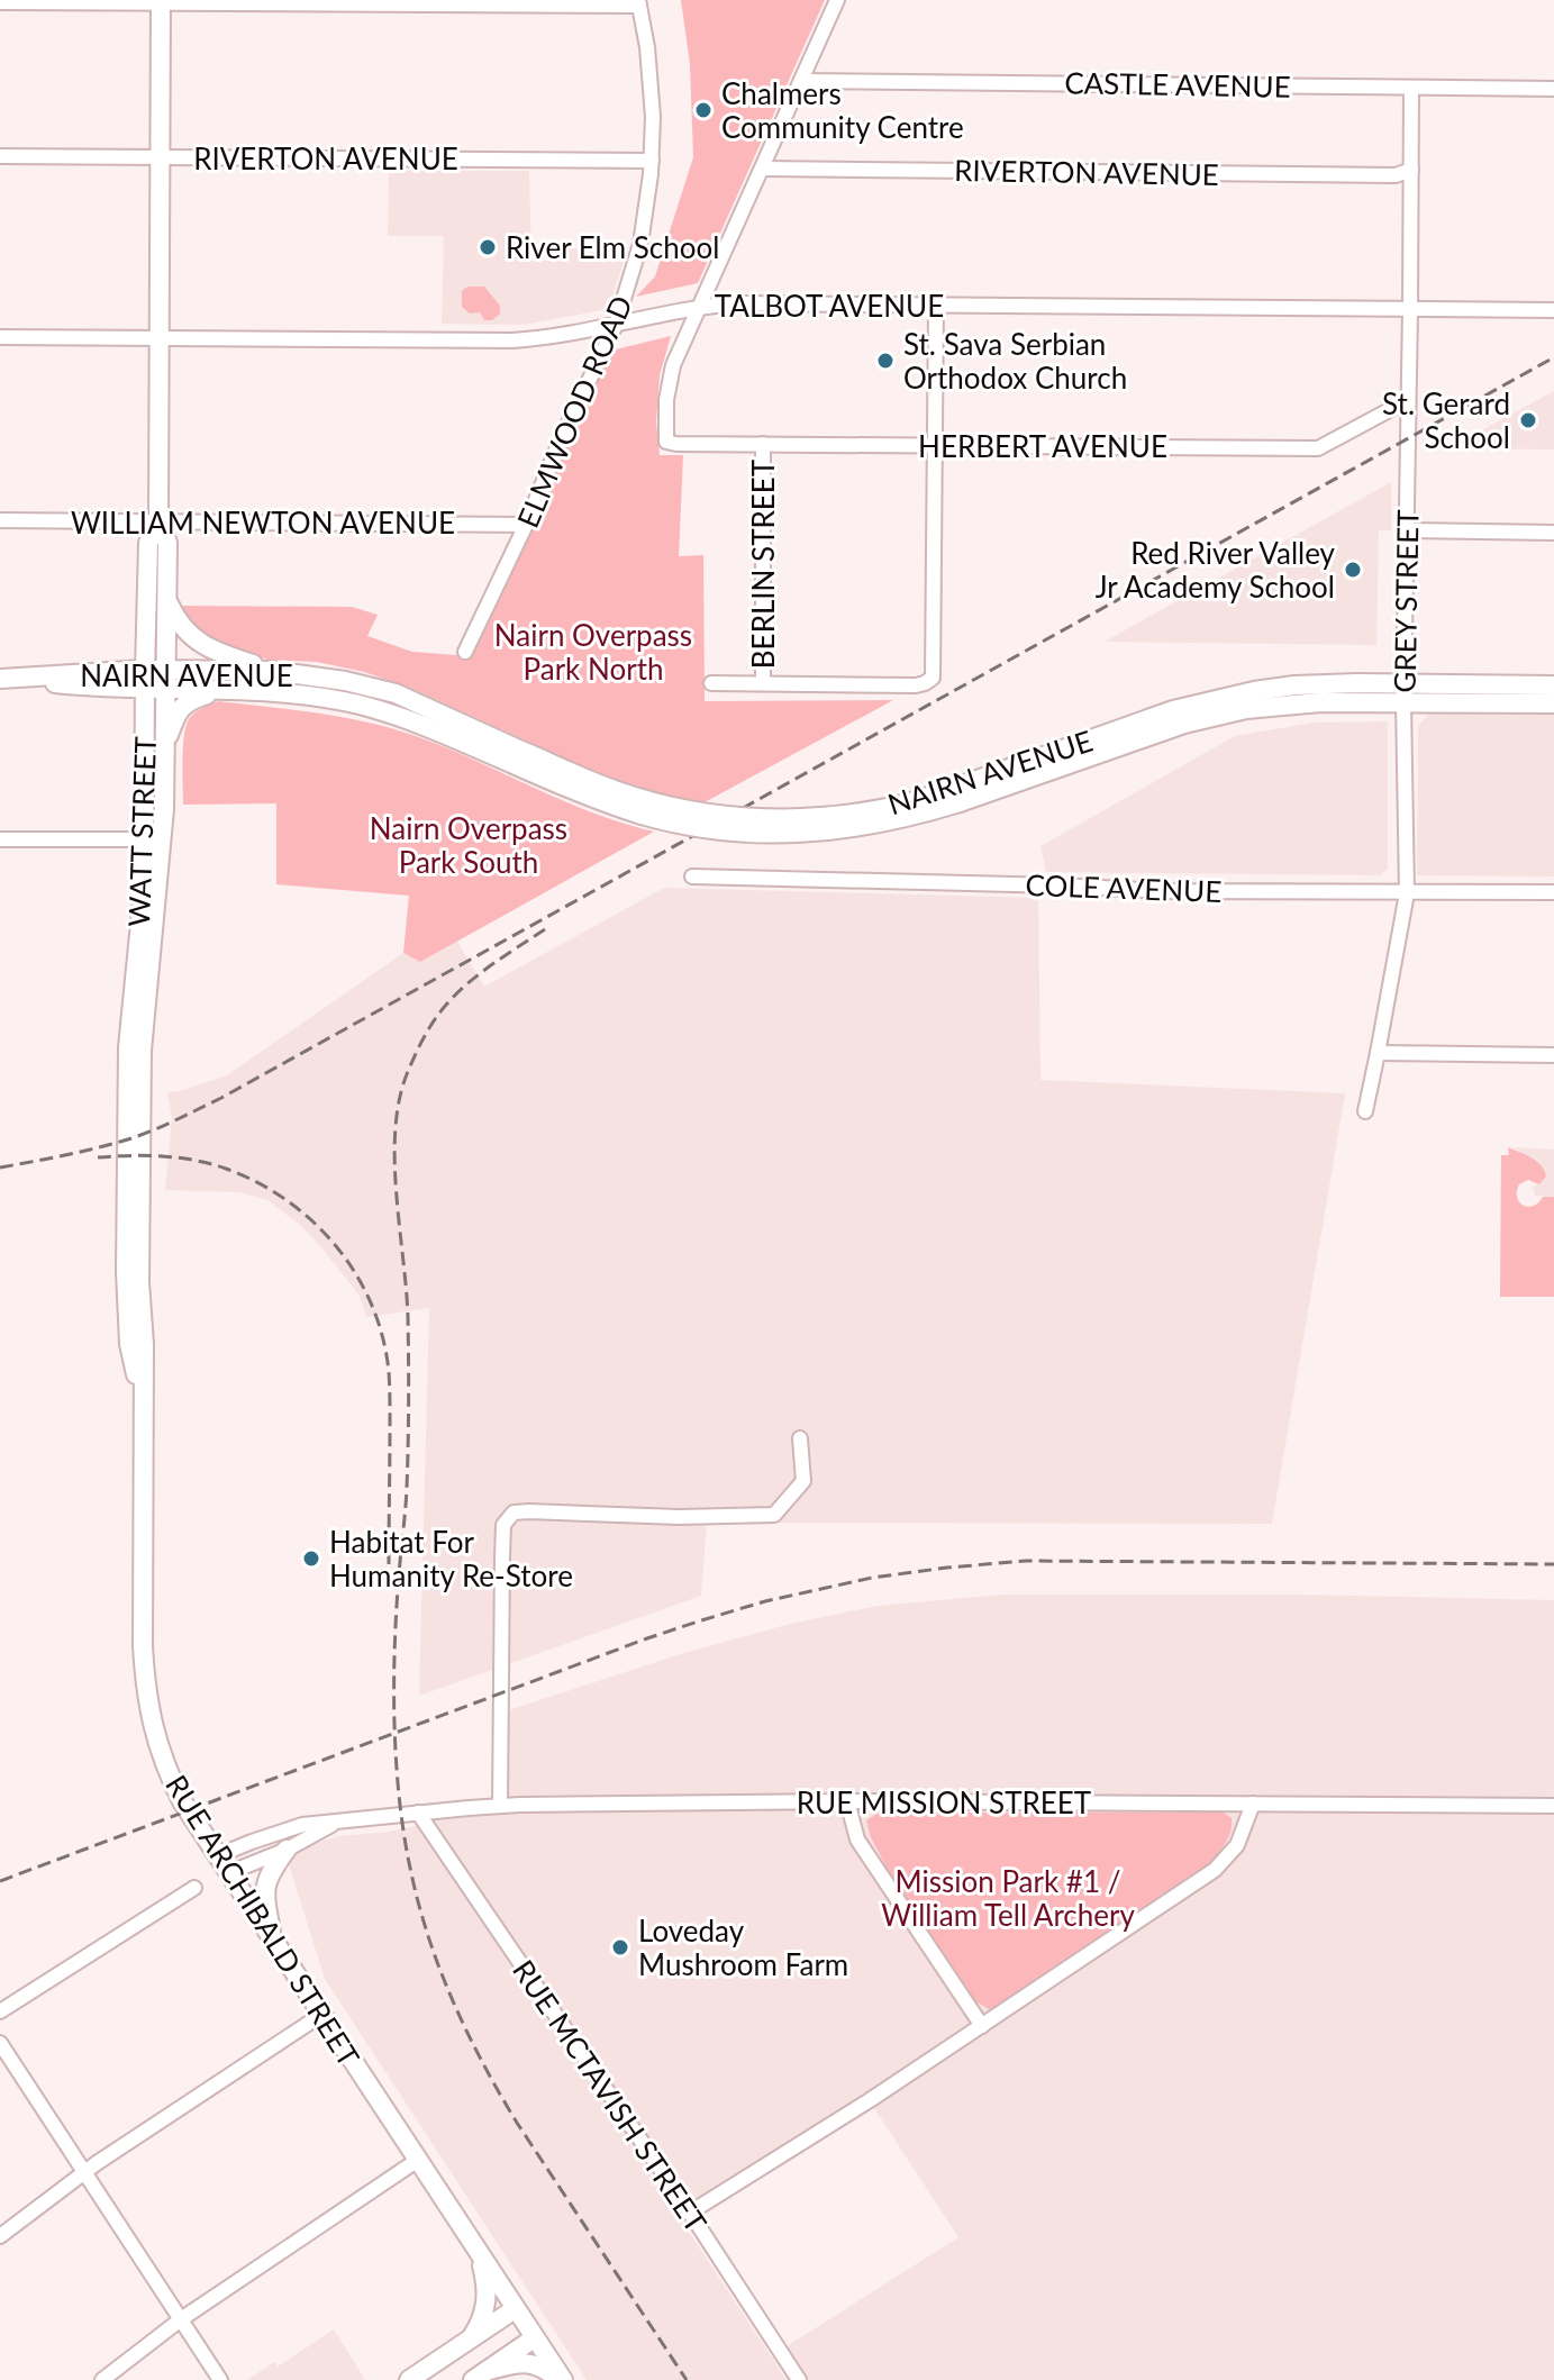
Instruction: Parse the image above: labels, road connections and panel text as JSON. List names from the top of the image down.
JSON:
{
  "streets": {
    "main road": ["NAIRN AVENUE", "WATT STREET", "RUE ARCHIBALD STREET"],
    "street": [
      "CASTLE AVENUE",
      "RIVERTON AVENUE",
      "TALBOT AVENUE",
      "ELMWOOD ROAD",
      "HERBERT AVENUE",
      "WILLIAM NEWTON AVENUE",
      "BERLIN STREET",
      "GREY STREET",
      "COLE AVENUE",
      "RUE MISSION STREET",
      "RUE MCTAVISH STREET"
    ]
  },
  "crossings": [
    ["CASTLE AVENUE", "GREY STREET"],
    ["RIVERTON AVENUE", "ELMWOOD ROAD"],
    ["RIVERTON AVENUE", "GREY STREET"],
    ["RIVERTON AVENUE", "WATT STREET"],
    ["TALBOT AVENUE", "ELMWOOD ROAD"],
    ["TALBOT AVENUE", "HERBERT AVENUE"],
    ["TALBOT AVENUE", "GREY STREET"],
    ["TALBOT AVENUE", "WATT STREET"],
    ["ELMWOOD ROAD", "WILLIAM NEWTON AVENUE"],
    ["HERBERT AVENUE", "BERLIN STREET"],
    ["HERBERT AVENUE", "GREY STREET"],
    ["WILLIAM NEWTON AVENUE", "WATT STREET"],
    ["GREY STREET", "NAIRN AVENUE"],
    ["GREY STREET", "COLE AVENUE"],
    ["NAIRN AVENUE", "WATT STREET"],
    ["WATT STREET", "RUE ARCHIBALD STREET"],
    ["RUE MISSION STREET", "RUE ARCHIBALD STREET"],
    ["RUE MISSION STREET", "RUE MCTAVISH STREET"]
  ],
  "parks": ["Nairn Overpass Park North", "Nairn Overpass Park South", "Mission Park #1 / William Tell Archery"],
  "places": [
    "Chalmers Community Centre",
    "River Elm School",
    "St. Sava Serbian Orthodox Church",
    "St. Gerard School",
    "Red River Valley Jr Academy School",
    "Habitat For Humanity Re-Store",
    "Loveday Mushroom Farm"
  ]
}
